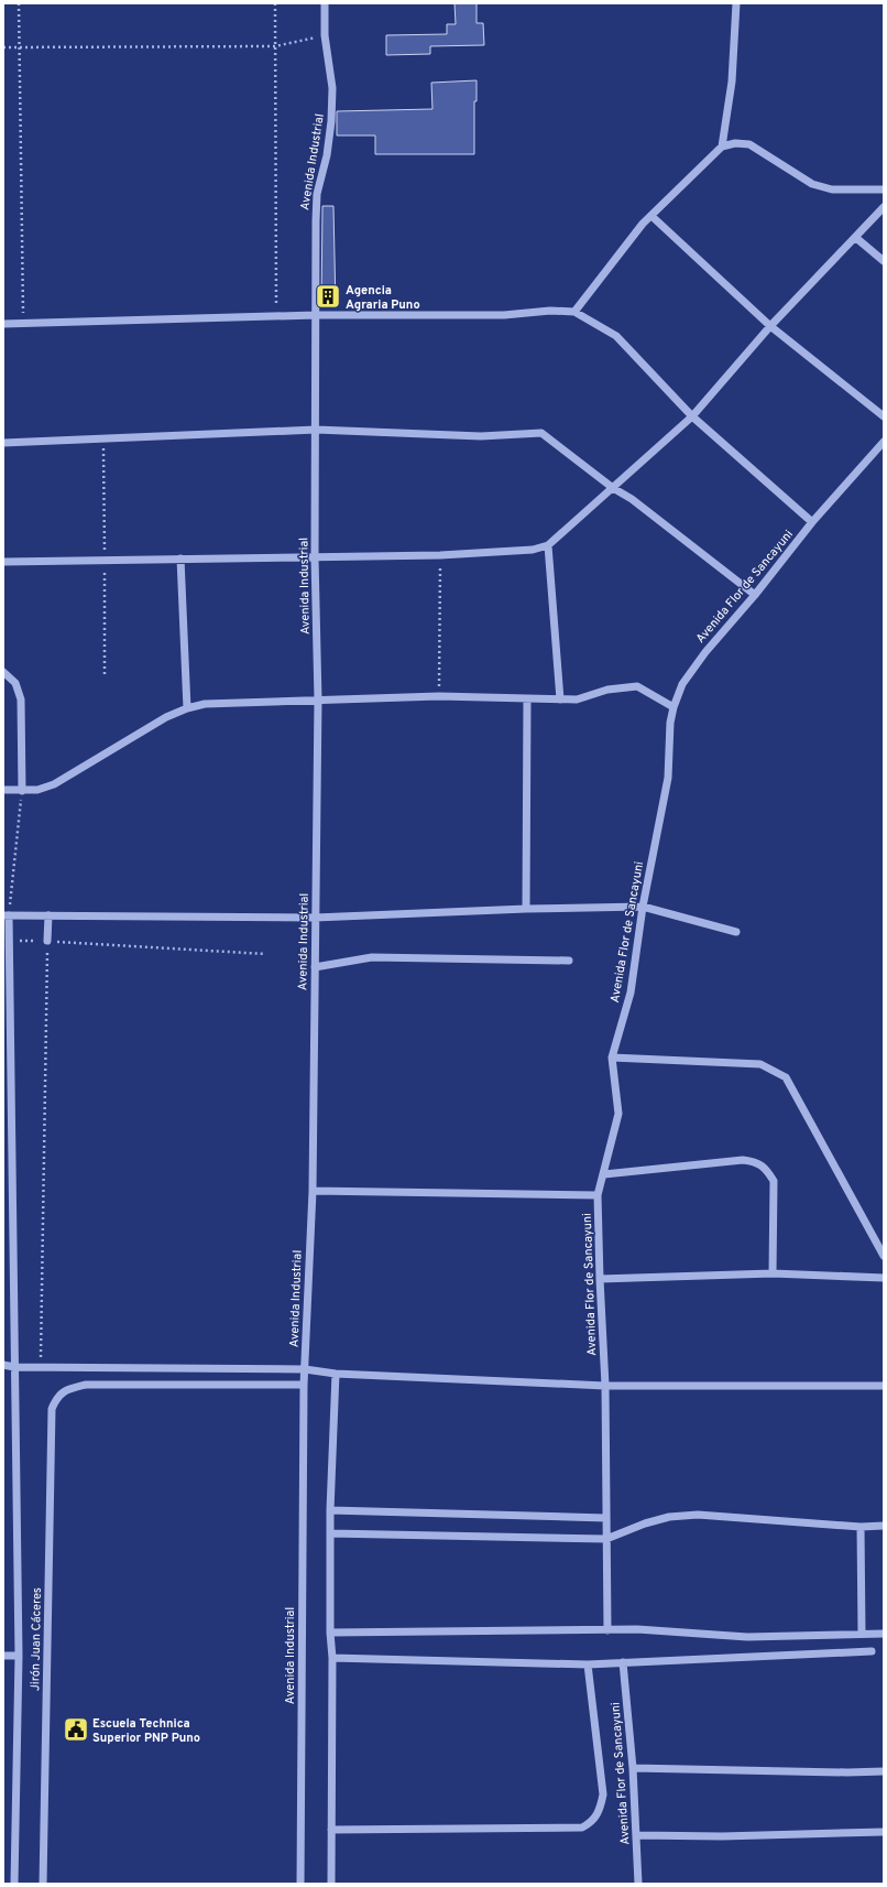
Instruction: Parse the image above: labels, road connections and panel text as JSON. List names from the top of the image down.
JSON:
{
  "streets": {
    "street": ["Avenida Industrial", "Avenida Flor de Sancayuni", "Jirón Juan Cáceres"]
  },
  "crossings": [
    ["Avenida Industrial", "Jirón Juan Cáceres"]
  ],
  "places": {
    "building": ["Agencia Agraria Puno"],
    "public building": ["Escuela Technica Superior PNP Puno"]
  }
}
